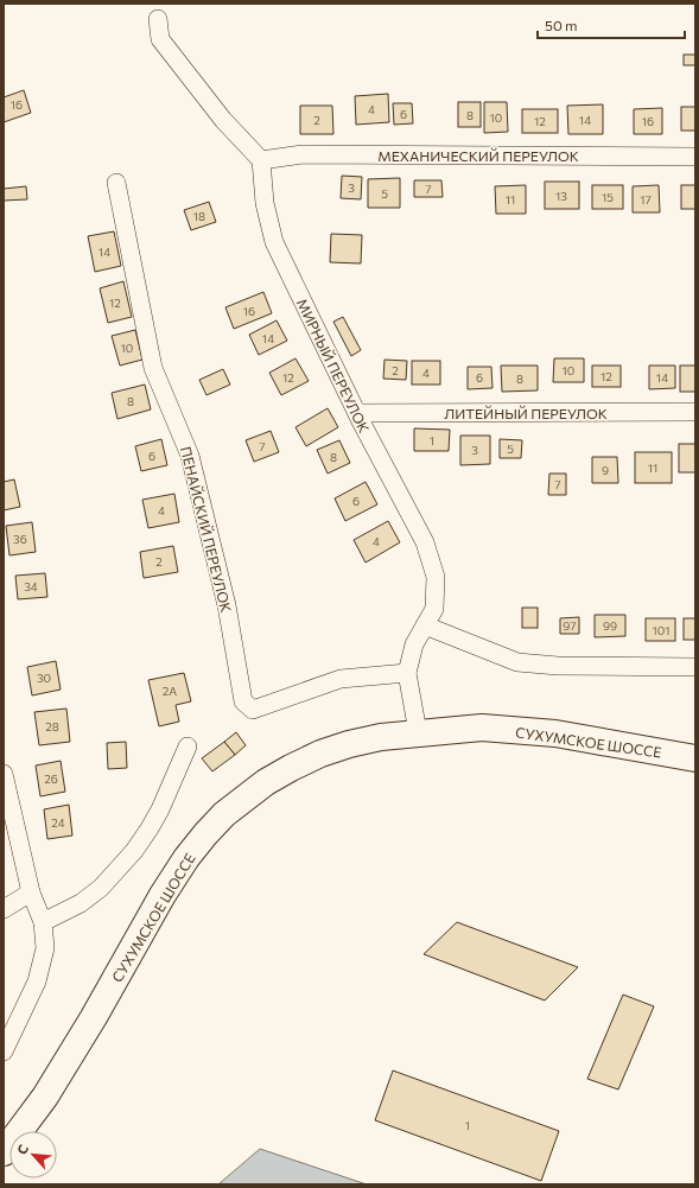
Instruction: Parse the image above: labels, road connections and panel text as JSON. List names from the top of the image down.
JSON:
{
  "streets": {
    "highway": ["СУХУМСКОЕ ШОССЕ"],
    "street": [
      "МЕХАНИЧЕСКИЙ ПЕРЕУЛОК",
      "МИРНЫЙ ПЕРЕУЛОК",
      "ЛИТЕЙНЫЙ ПЕРЕУЛОК",
      "ПЕНАЙСКИЙ ПЕРЕУЛОК"
    ]
  },
  "crossings": [
    ["МЕХАНИЧЕСКИЙ ПЕРЕУЛОК", "МИРНЫЙ ПЕРЕУЛОК"],
    ["МИРНЫЙ ПЕРЕУЛОК", "ЛИТЕЙНЫЙ ПЕРЕУЛОК"],
    ["МИРНЫЙ ПЕРЕУЛОК", "ПЕНАЙСКИЙ ПЕРЕУЛОК"],
    ["МИРНЫЙ ПЕРЕУЛОК", "СУХУМСКОЕ ШОССЕ"]
  ],
  "house_numbers": [
    "16",
    "4",
    "6",
    "8",
    "10",
    "2",
    "14",
    "12",
    "16",
    "3",
    "7",
    "5",
    "13",
    "15",
    "11",
    "17",
    "18",
    "14",
    "12",
    "16",
    "14",
    "10",
    "2",
    "10",
    "4",
    "12",
    "12",
    "6",
    "14",
    "8",
    "8",
    "1",
    "7",
    "5",
    "3",
    "6",
    "8",
    "11",
    "9",
    "7",
    "6",
    "4",
    "36",
    "4",
    "2",
    "34",
    "97",
    "99",
    "101",
    "30",
    "2А",
    "28",
    "26",
    "24",
    "1"
  ],
  "scale_bar": "50 m",
  "north": "top left"
}
